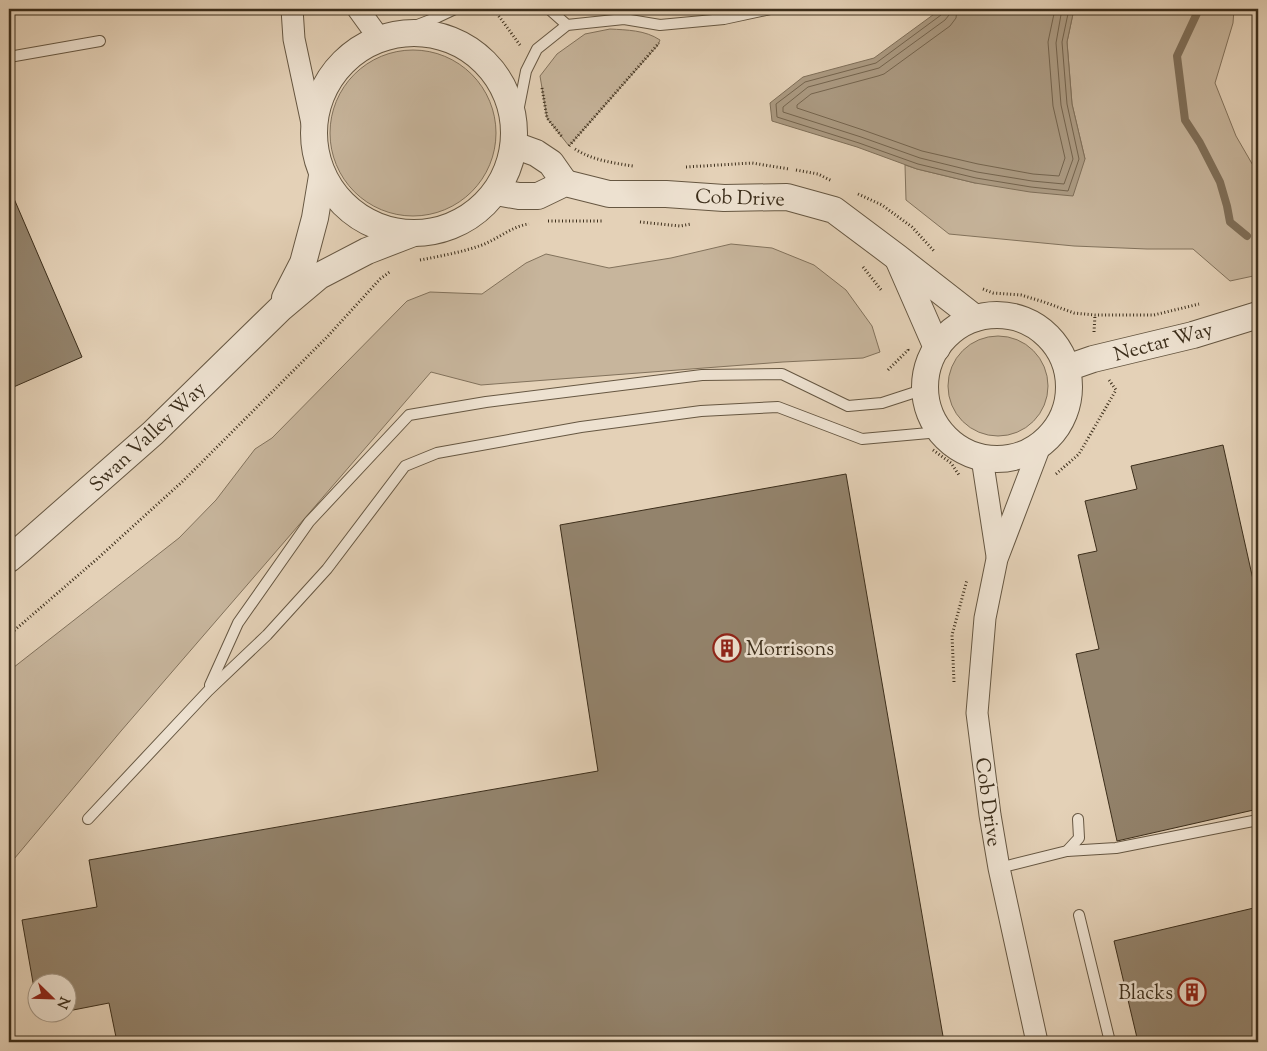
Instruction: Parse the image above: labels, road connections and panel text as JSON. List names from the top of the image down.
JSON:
{
  "streets": {
    "street": ["Cob Drive", "Nectar Way", "Swan Valley Way"]
  },
  "crossings": [
    ["Cob Drive", "Nectar Way"]
  ],
  "places": {
    "building": ["Morrisons", "Blacks"]
  },
  "north": "bottom right"
}
